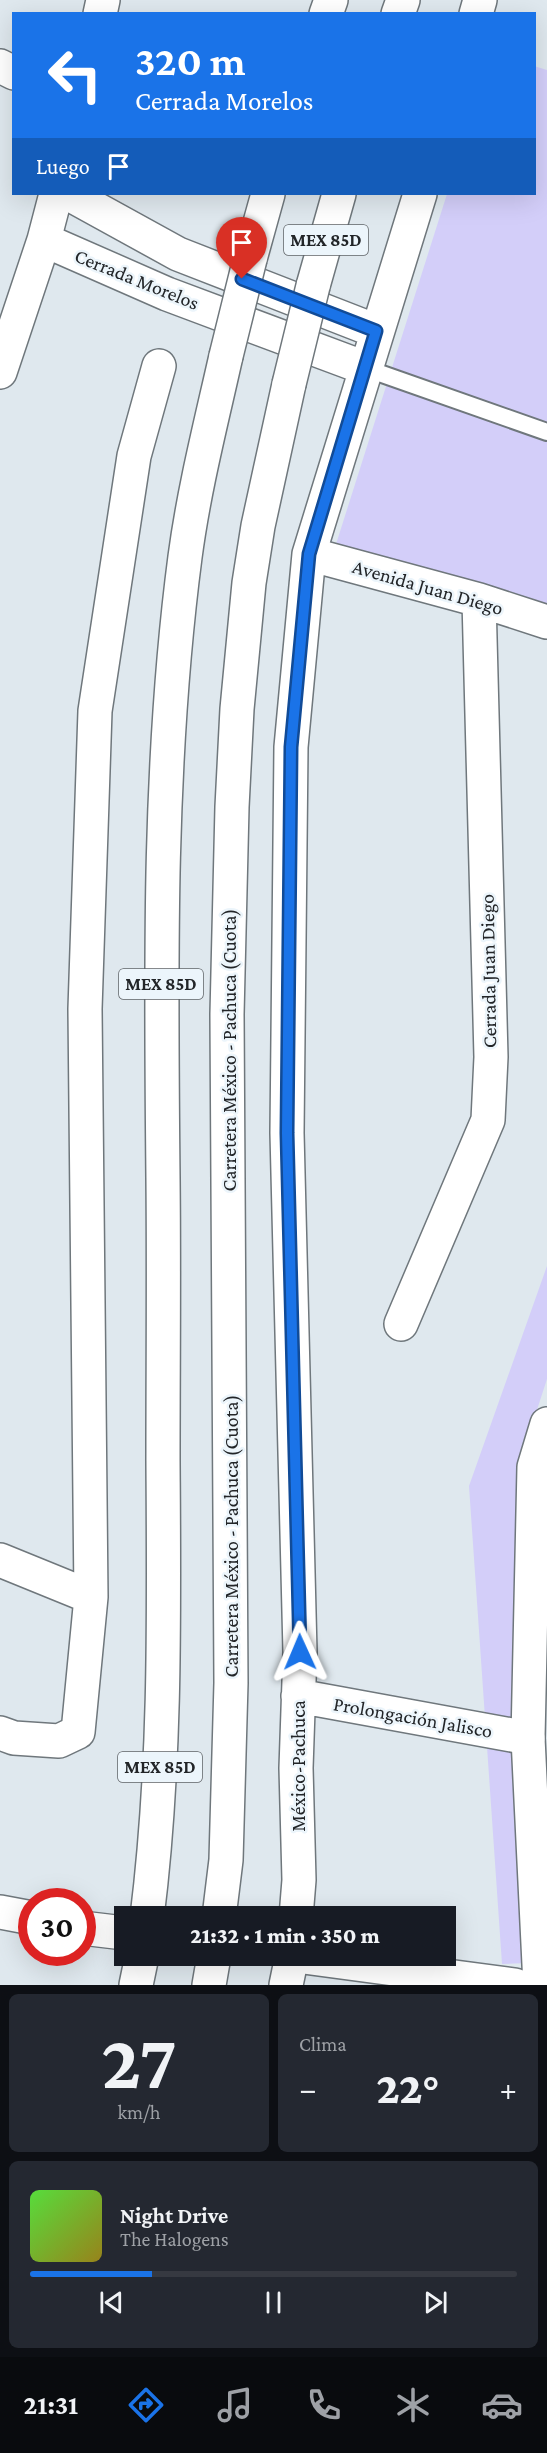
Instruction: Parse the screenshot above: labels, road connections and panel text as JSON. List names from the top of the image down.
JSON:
{
  "streets": {
    "main road": [
      "MEX 85D",
      "Cerrada Morelos",
      "Avenida Juan Diego",
      "Cerrada Juan Diego",
      "Carretera México - Pachuca (Cuota)",
      "Prolongación Jalisco",
      "México-Pachuca"
    ]
  },
  "crossings": [
    ["Cerrada Morelos", "México-Pachuca"],
    ["Avenida Juan Diego", "Cerrada Juan Diego"],
    ["Avenida Juan Diego", "México-Pachuca"],
    ["Prolongación Jalisco", "México-Pachuca"]
  ],
  "page": {
    "turn": ["320 m", "Cerrada Morelos"],
    "then": "Luego",
    "limit": "30",
    "trip": "21:32 · 1 min · 350 m",
    "tile": [
      ["27", "km/h"],
      "Clima"
    ],
    "heat": ["−", "22°", "+"],
    "song": ["Night Drive", "The Halogens"],
    "tabs": "21:31"
  }
}
